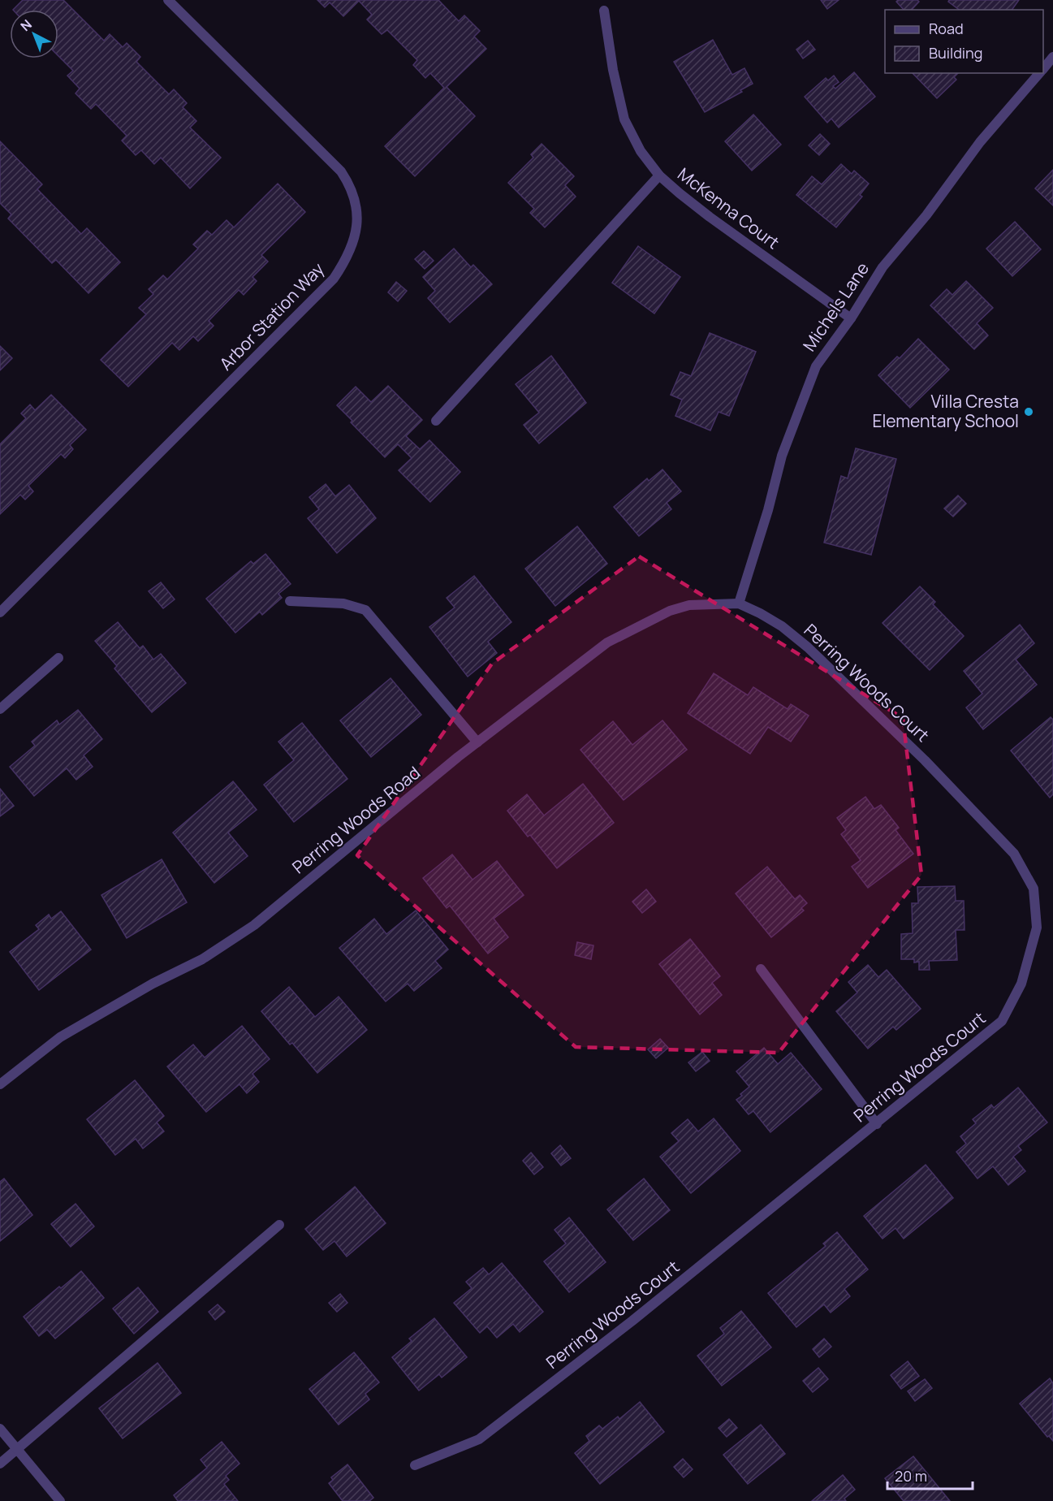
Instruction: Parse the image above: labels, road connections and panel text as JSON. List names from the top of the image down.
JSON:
{
  "streets": {
    "street": [
      "McKenna Court",
      "Michels Lane",
      "Arbor Station Way",
      "Perring Woods Court",
      "Perring Woods Road"
    ]
  },
  "crossings": [
    ["McKenna Court", "Michels Lane"],
    ["Michels Lane", "Perring Woods Court"],
    ["Michels Lane", "Perring Woods Road"],
    ["Perring Woods Court", "Perring Woods Road"]
  ],
  "places": ["Villa Cresta Elementary School"],
  "legend": ["Road", "Building"],
  "scale_bar": "20 m",
  "north": "top left"
}
